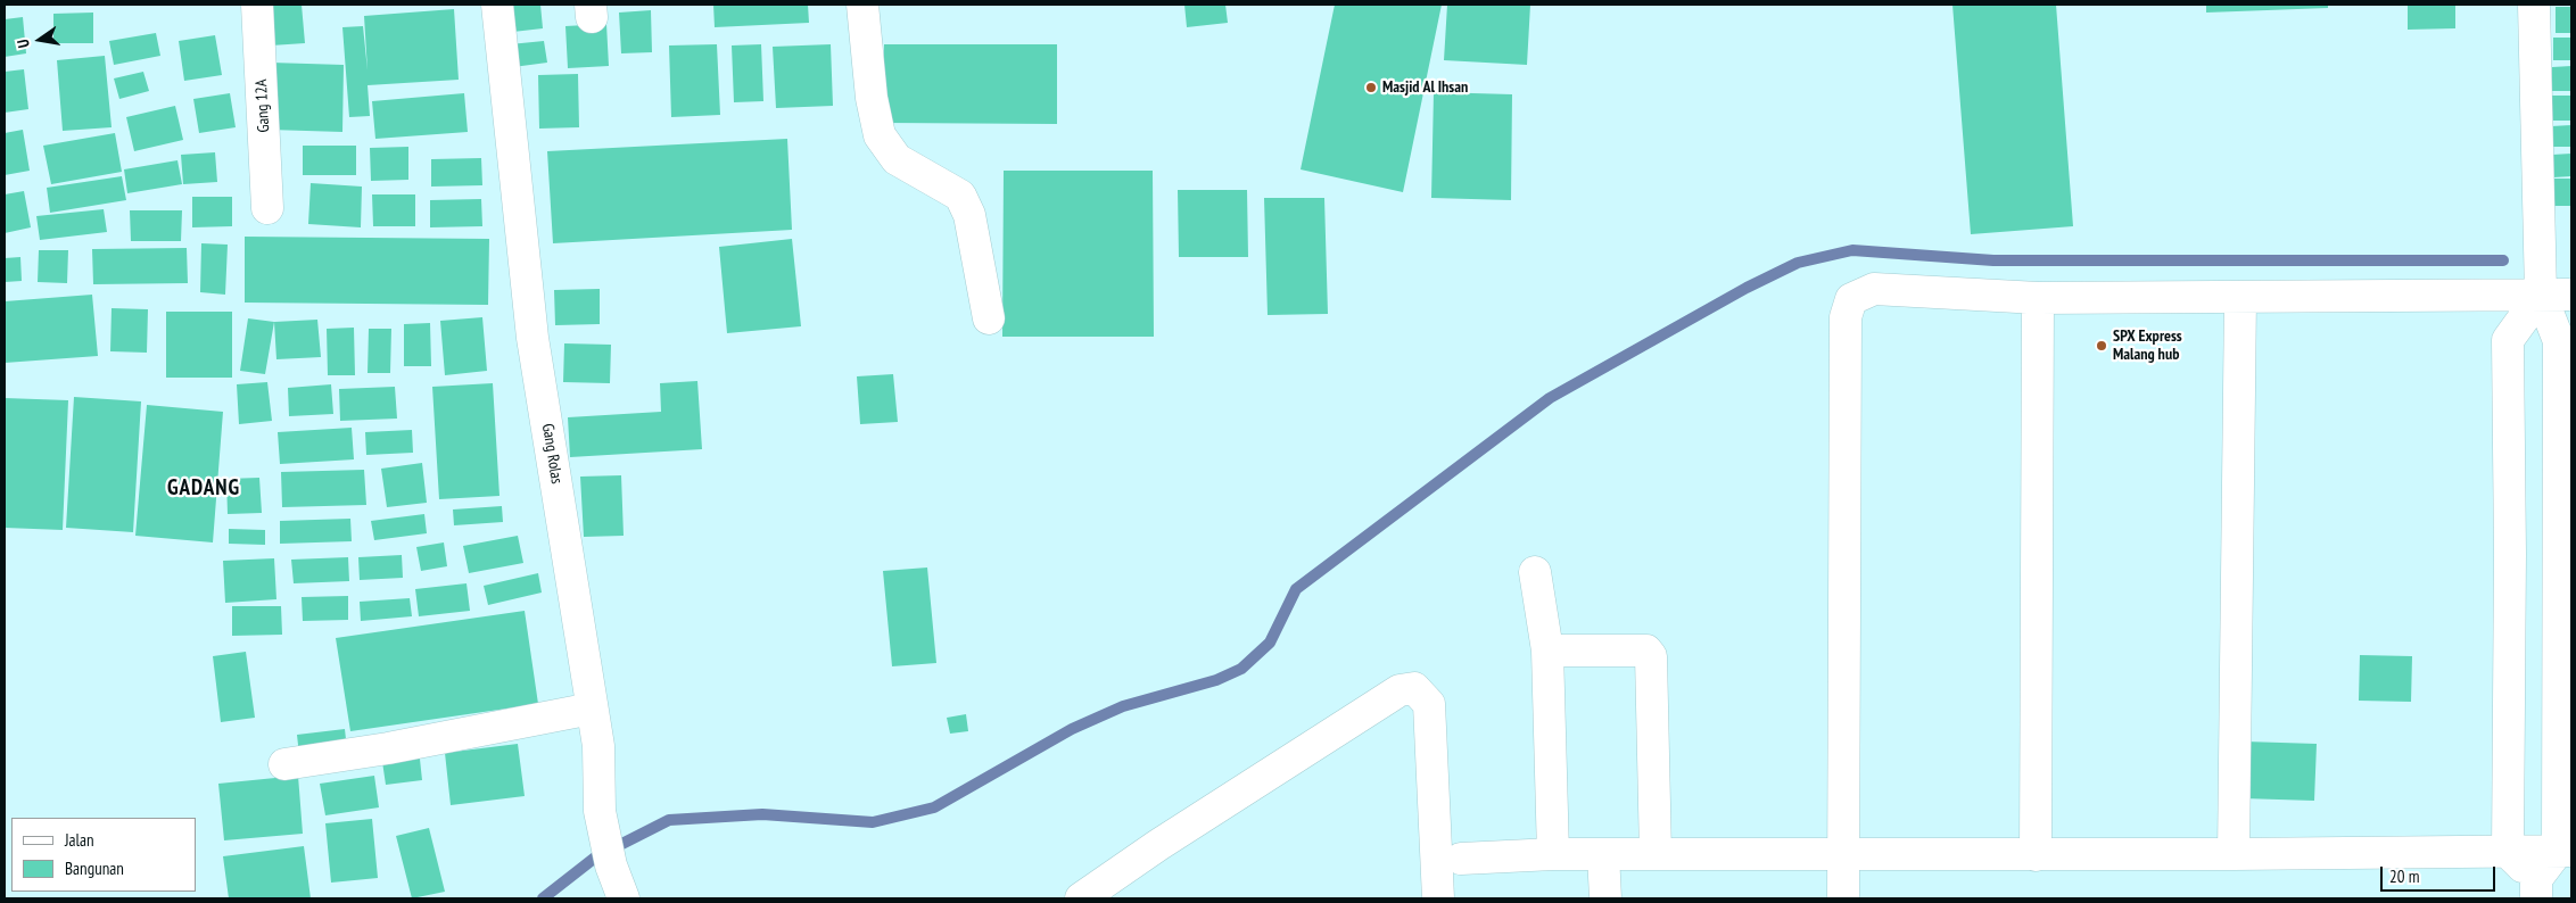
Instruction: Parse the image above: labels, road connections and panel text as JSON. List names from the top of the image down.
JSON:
{
  "streets": {
    "street": ["Gang 12A", "Gang Rolas"]
  },
  "districts": ["GADANG"],
  "places": ["Masjid Al Ihsan", "SPX Express Malang hub"],
  "legend": ["Jalan", "Bangunan"],
  "scale_bar": "20 m",
  "north": "left"
}
